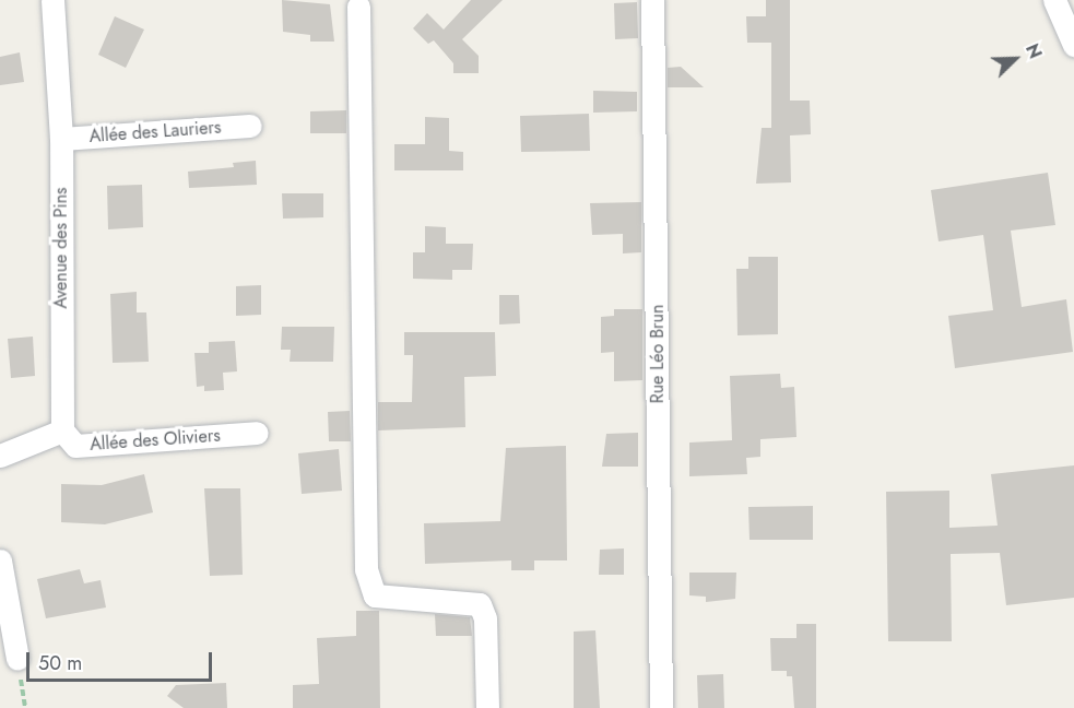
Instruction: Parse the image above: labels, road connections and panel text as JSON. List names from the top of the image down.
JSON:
{
  "streets": {
    "street": [
      "Allée des Lauriers",
      "Avenue des Pins",
      "Rue Léo Brun",
      "Allée des Oliviers"
    ]
  },
  "crossings": [
    ["Allée des Lauriers", "Avenue des Pins"],
    ["Avenue des Pins", "Allée des Oliviers"]
  ],
  "scale_bar": "50 m",
  "north": "top right"
}
